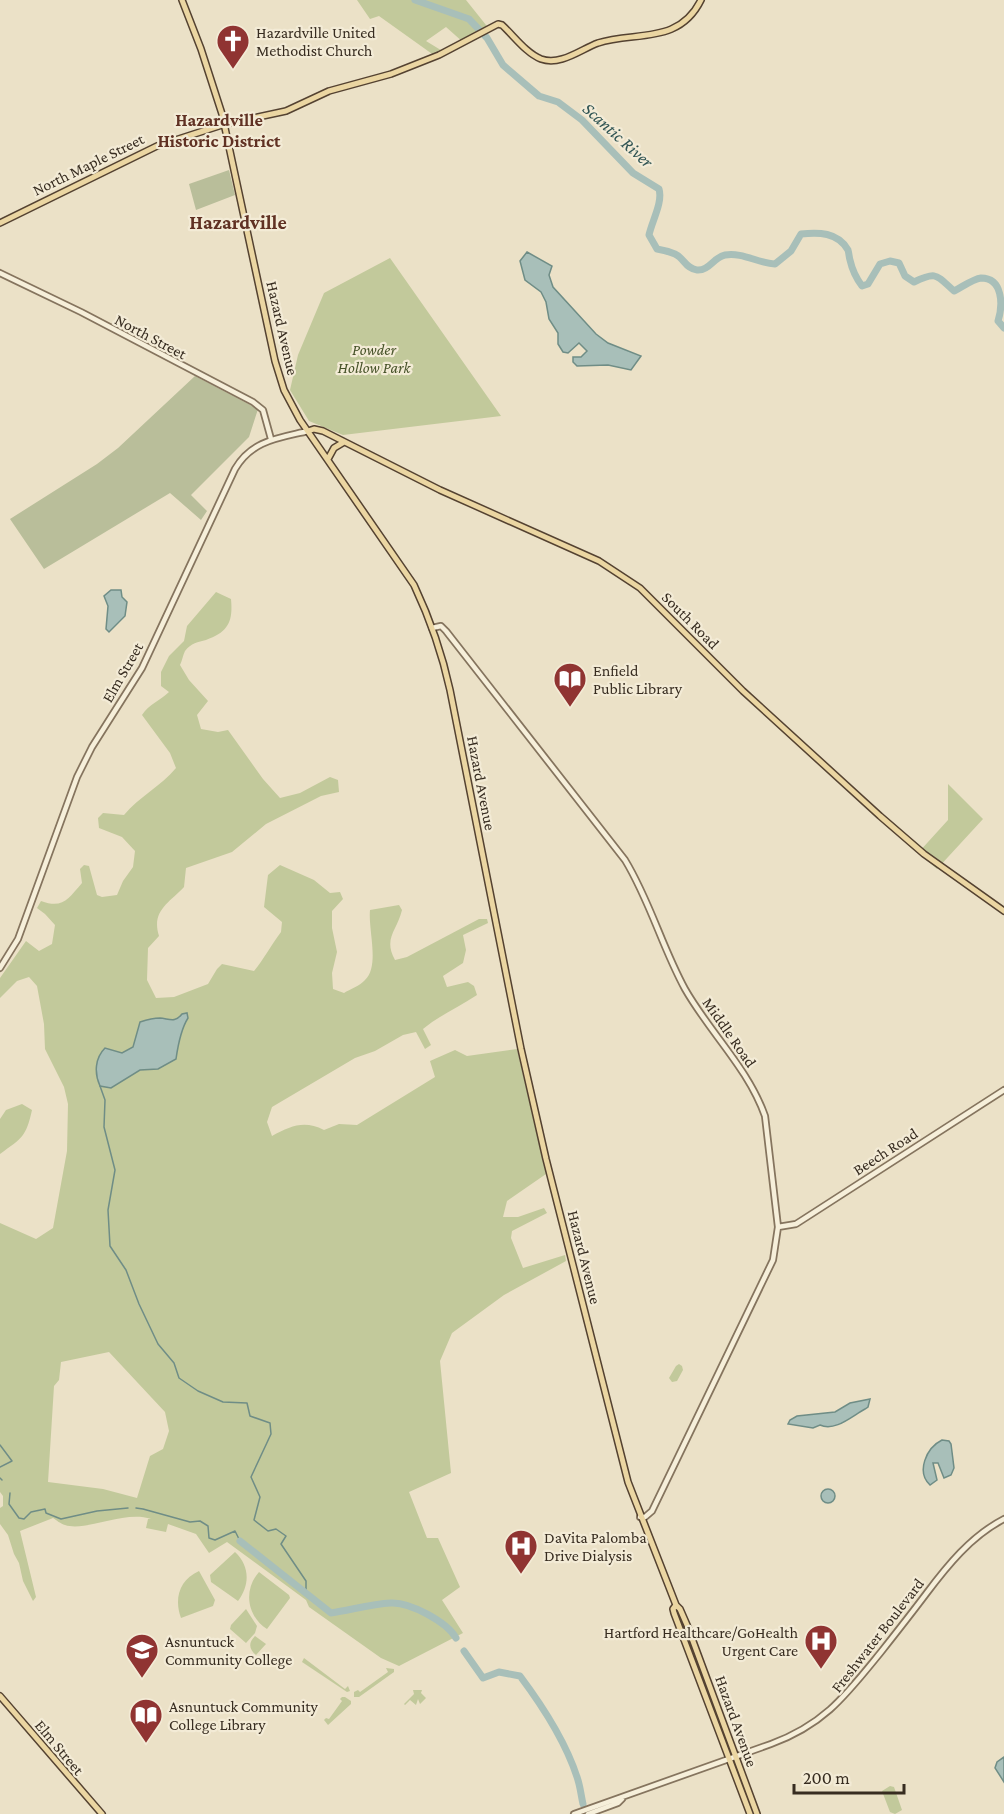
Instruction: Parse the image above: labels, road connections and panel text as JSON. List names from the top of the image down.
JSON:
{
  "streets": {
    "main road": [
      "North Maple Street",
      "Hazard Avenue",
      "South Road",
      "Elm Street"
    ],
    "street": [
      "North Street",
      "Middle Road",
      "Beech Road",
      "Freshwater Boulevard"
    ]
  },
  "crossings": [
    ["North Maple Street", "Hazard Avenue"],
    ["Hazard Avenue", "South Road"],
    ["Hazard Avenue", "Elm Street"],
    ["Hazard Avenue", "Middle Road"],
    ["Hazard Avenue", "Freshwater Boulevard"],
    ["North Street", "Elm Street"],
    ["South Road", "Elm Street"],
    ["Middle Road", "Beech Road"]
  ],
  "districts": ["Hazardville Historic District", "Hazardville"],
  "water": ["Scantic River"],
  "parks": ["Powder Hollow Park"],
  "places": {
    "church": ["Hazardville United Methodist Church"],
    "library": ["Enfield Public Library", "Asnuntuck Community College Library"],
    "hospital": ["DaVita Palomba Drive Dialysis", "Hartford Healthcare/GoHealth Urgent Care"],
    "school or university": ["Asnuntuck Community College"]
  },
  "scale_bar": "200 m"
}
